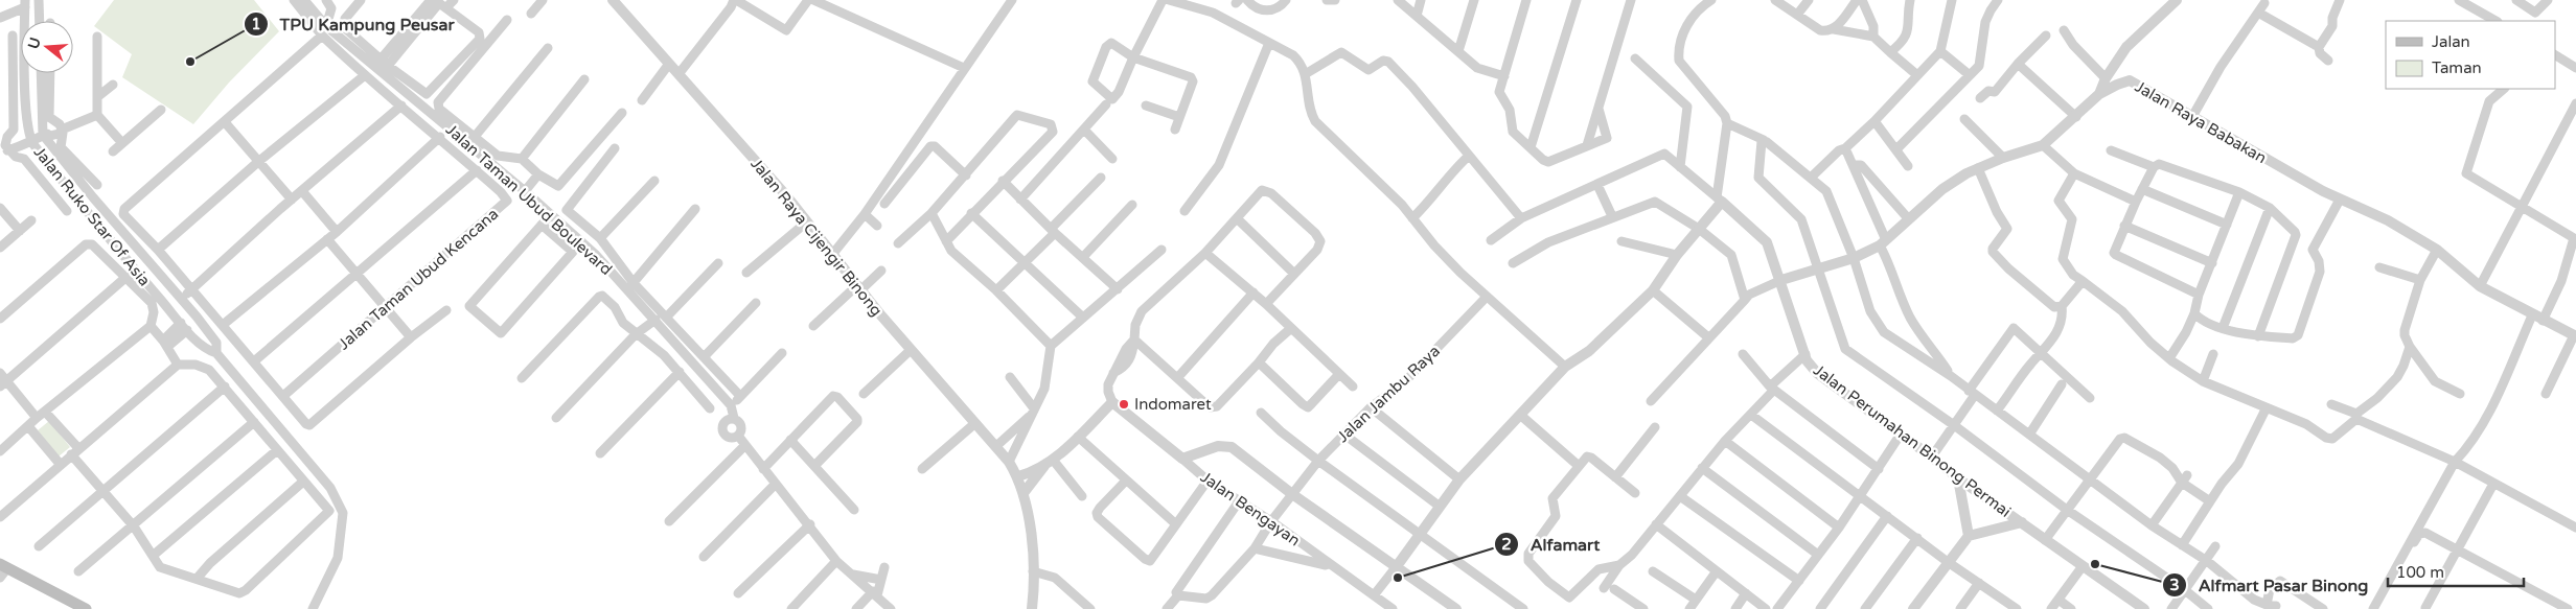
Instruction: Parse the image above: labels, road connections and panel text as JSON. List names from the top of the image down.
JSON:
{
  "streets": {
    "street": [
      "Jalan Raya Babakan",
      "Jalan Taman Ubud Boulevard",
      "Jalan Ruko Star Of Asia",
      "Jalan Raya Cijengir Binong",
      "Jalan Taman Ubud Kencana",
      "Jalan Jambu Raya",
      "Jalan Perumahan Binong Permai",
      "Jalan Bengayan"
    ]
  },
  "crossings": [
    ["Jalan Raya Babakan", "Jalan Perumahan Binong Permai"],
    ["Jalan Taman Ubud Boulevard", "Jalan Taman Ubud Kencana"],
    ["Jalan Jambu Raya", "Jalan Bengayan"]
  ],
  "places": [
    "TPU Kampung Peusar",
    "Indomaret",
    "Alfmart Pasar Binong",
    "Alfamart"
  ],
  "legend": ["Jalan", "Taman"],
  "scale_bar": "100 m",
  "north": "left"
}
